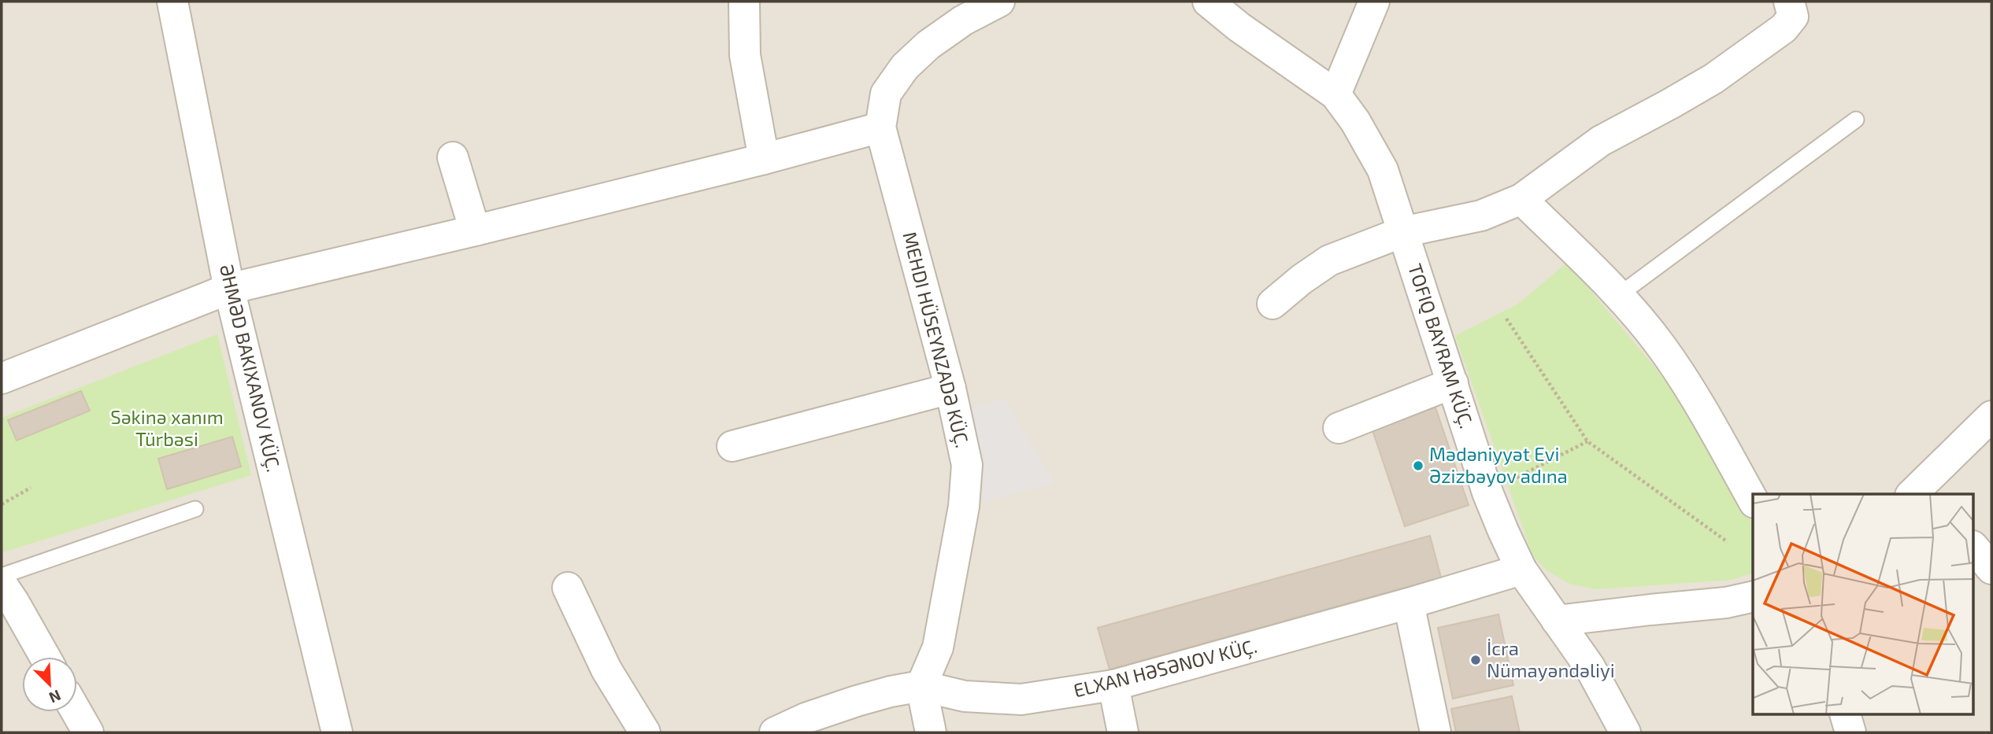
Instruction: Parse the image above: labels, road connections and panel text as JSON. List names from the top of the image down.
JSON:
{
  "streets": {
    "street": ["MEHDI HÜSEYNZADƏ KÜÇ.", "TOFIQ BAYRAM KÜÇ.", "ELXAN HƏSƏNOV KÜÇ."]
  },
  "crossings": [
    ["MEHDI HÜSEYNZADƏ KÜÇ.", "ELXAN HƏSƏNOV KÜÇ."],
    ["TOFIQ BAYRAM KÜÇ.", "ELXAN HƏSƏNOV KÜÇ."]
  ],
  "parks": ["Səkinə xanım Türbəsi"],
  "places": ["Mədəniyyət Evi Əzizbəyov adına", "İcra Nümayəndəliyi"],
  "north": "bottom right"
}
